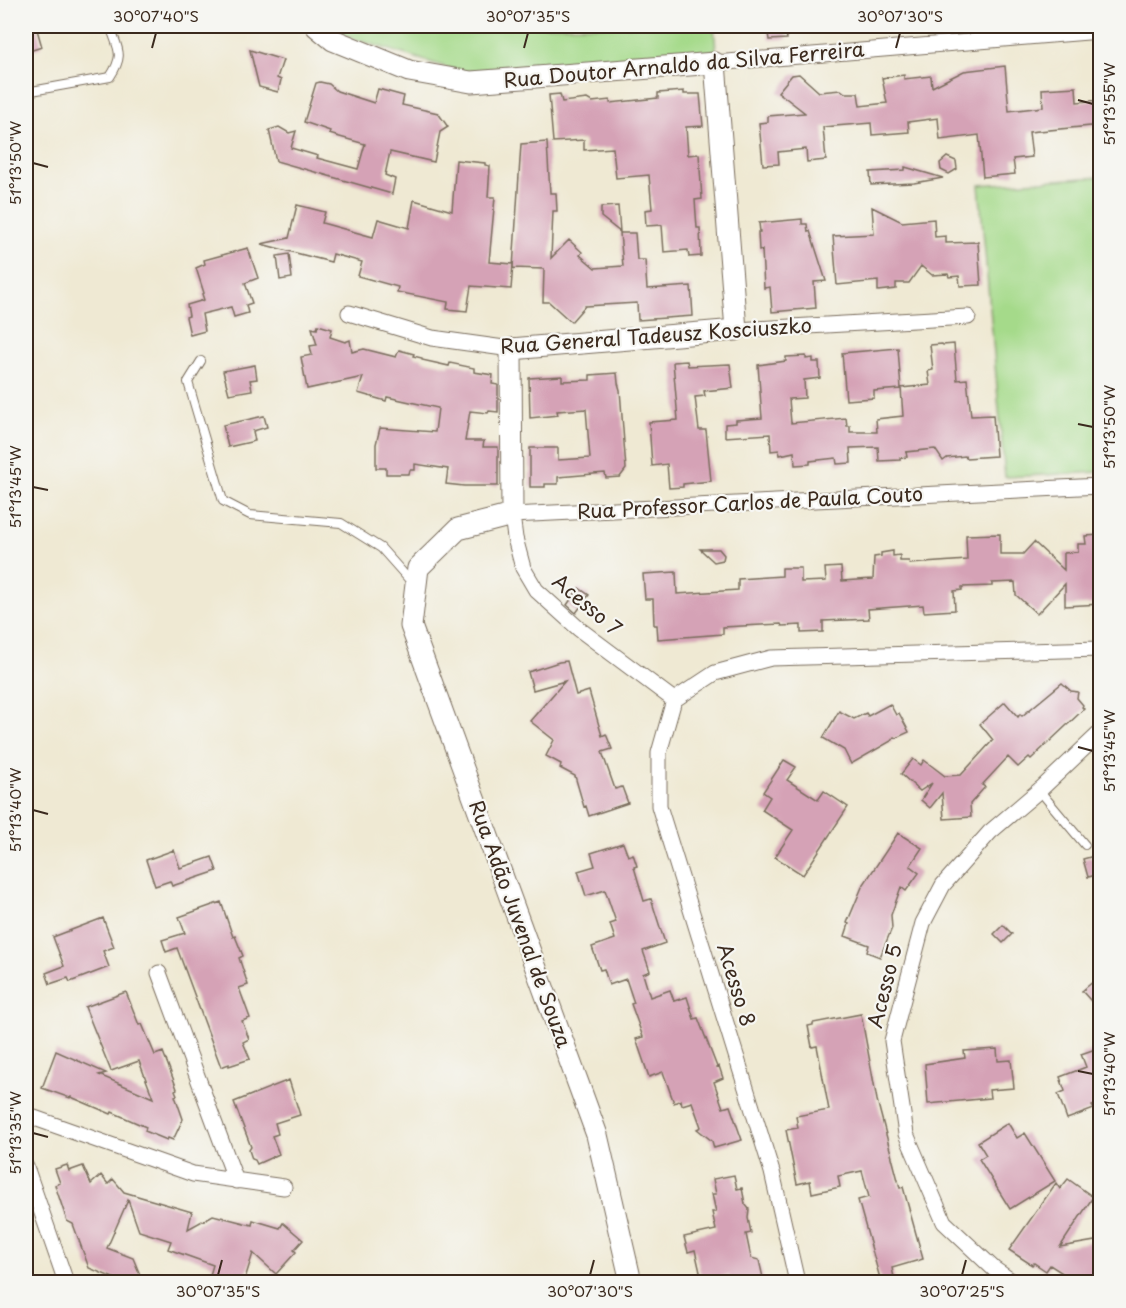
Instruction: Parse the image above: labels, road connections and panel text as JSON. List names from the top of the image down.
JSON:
{
  "streets": {
    "street": [
      "Rua Doutor Arnaldo da Silva Ferreira",
      "Rua General Tadeusz Kosciuszko",
      "Rua Professor Carlos de Paula Couto",
      "Acesso 7",
      "Rua Adão Juvenal de Souza",
      "Acesso 8",
      "Acesso 5"
    ]
  },
  "crossings": [
    ["Rua Professor Carlos de Paula Couto", "Acesso 7"],
    ["Rua Professor Carlos de Paula Couto", "Rua Adão Juvenal de Souza"],
    ["Acesso 7", "Acesso 8"]
  ],
  "coordinates": [
    "30°07'40\"S",
    "30°07'35\"S",
    "30°07'30\"S",
    "51°13'55\"W",
    "51°13'50\"W",
    "51°13'45\"W",
    "51°13'40\"W",
    "51°13'35\"W",
    "30°07'25\"S"
  ]
}
